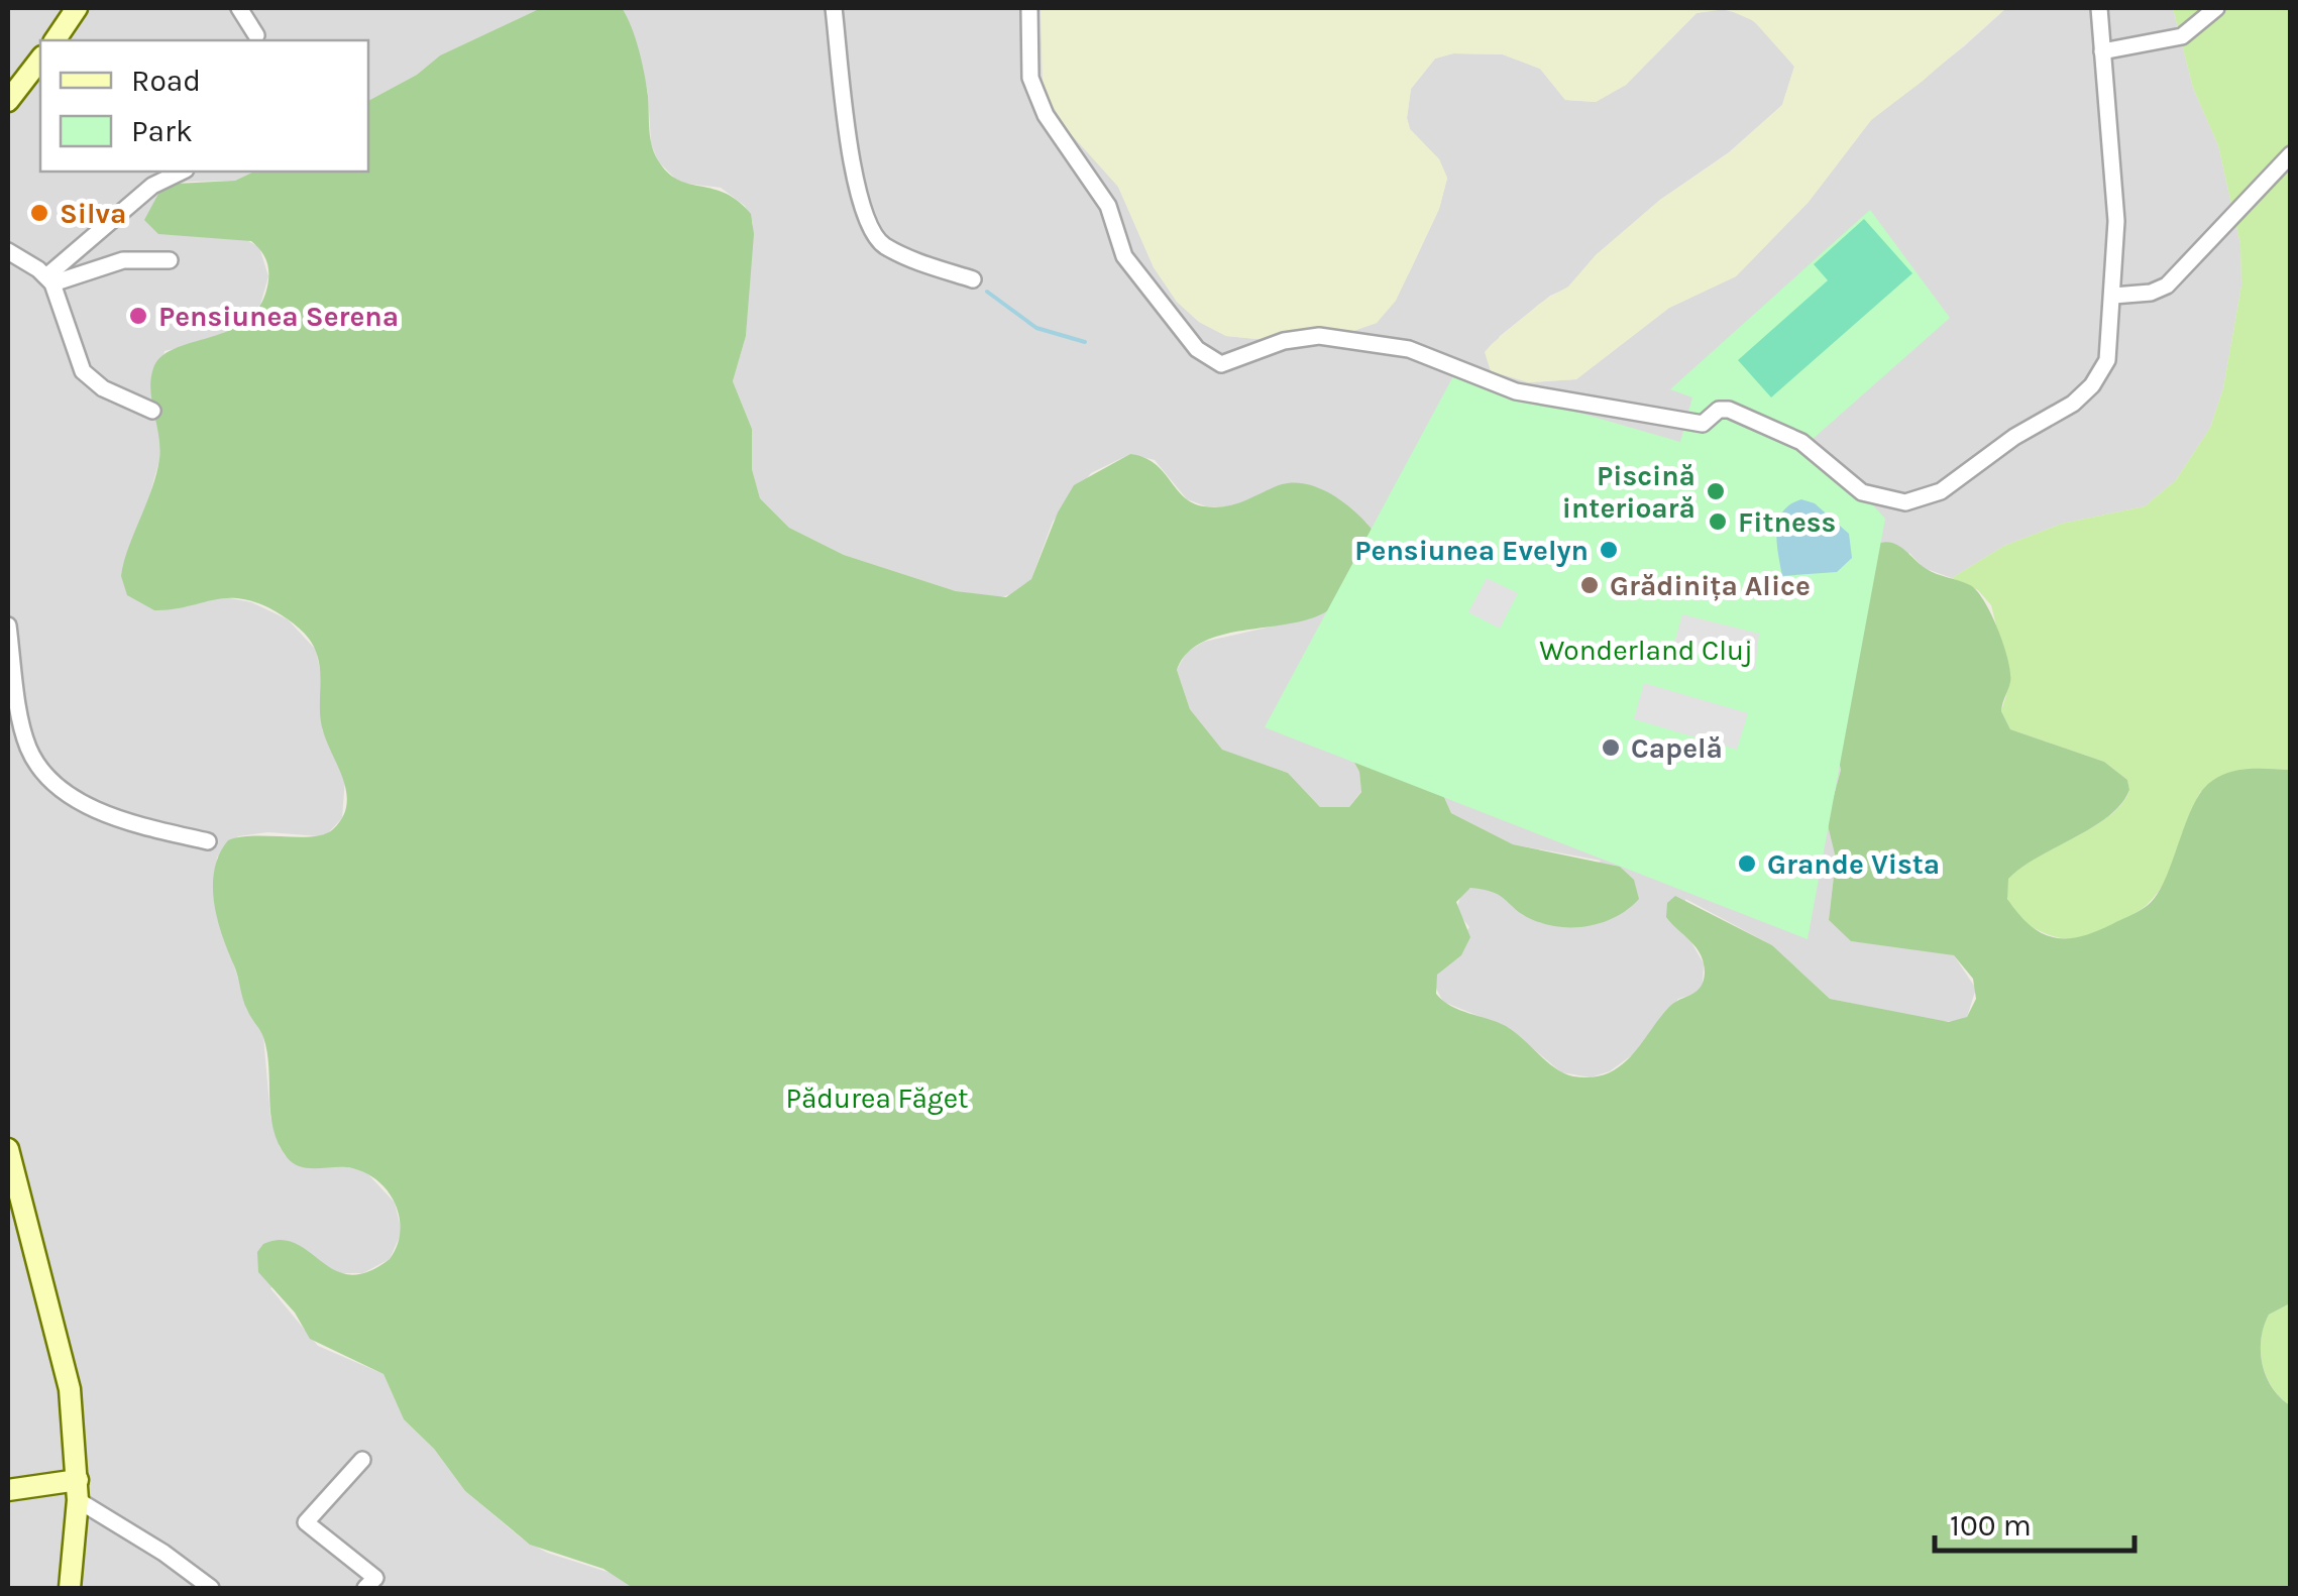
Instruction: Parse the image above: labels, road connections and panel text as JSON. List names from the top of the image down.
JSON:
{
  "parks": ["Wonderland Cluj", "Pădurea Făget"],
  "places": [
    "Silva",
    "Pensiunea Serena",
    "Piscină interioară",
    "Fitness",
    "Pensiunea Evelyn",
    "Grădinița Alice",
    "Capelă",
    "Grande Vista"
  ],
  "legend": ["Road", "Park"],
  "scale_bar": "100 m"
}
